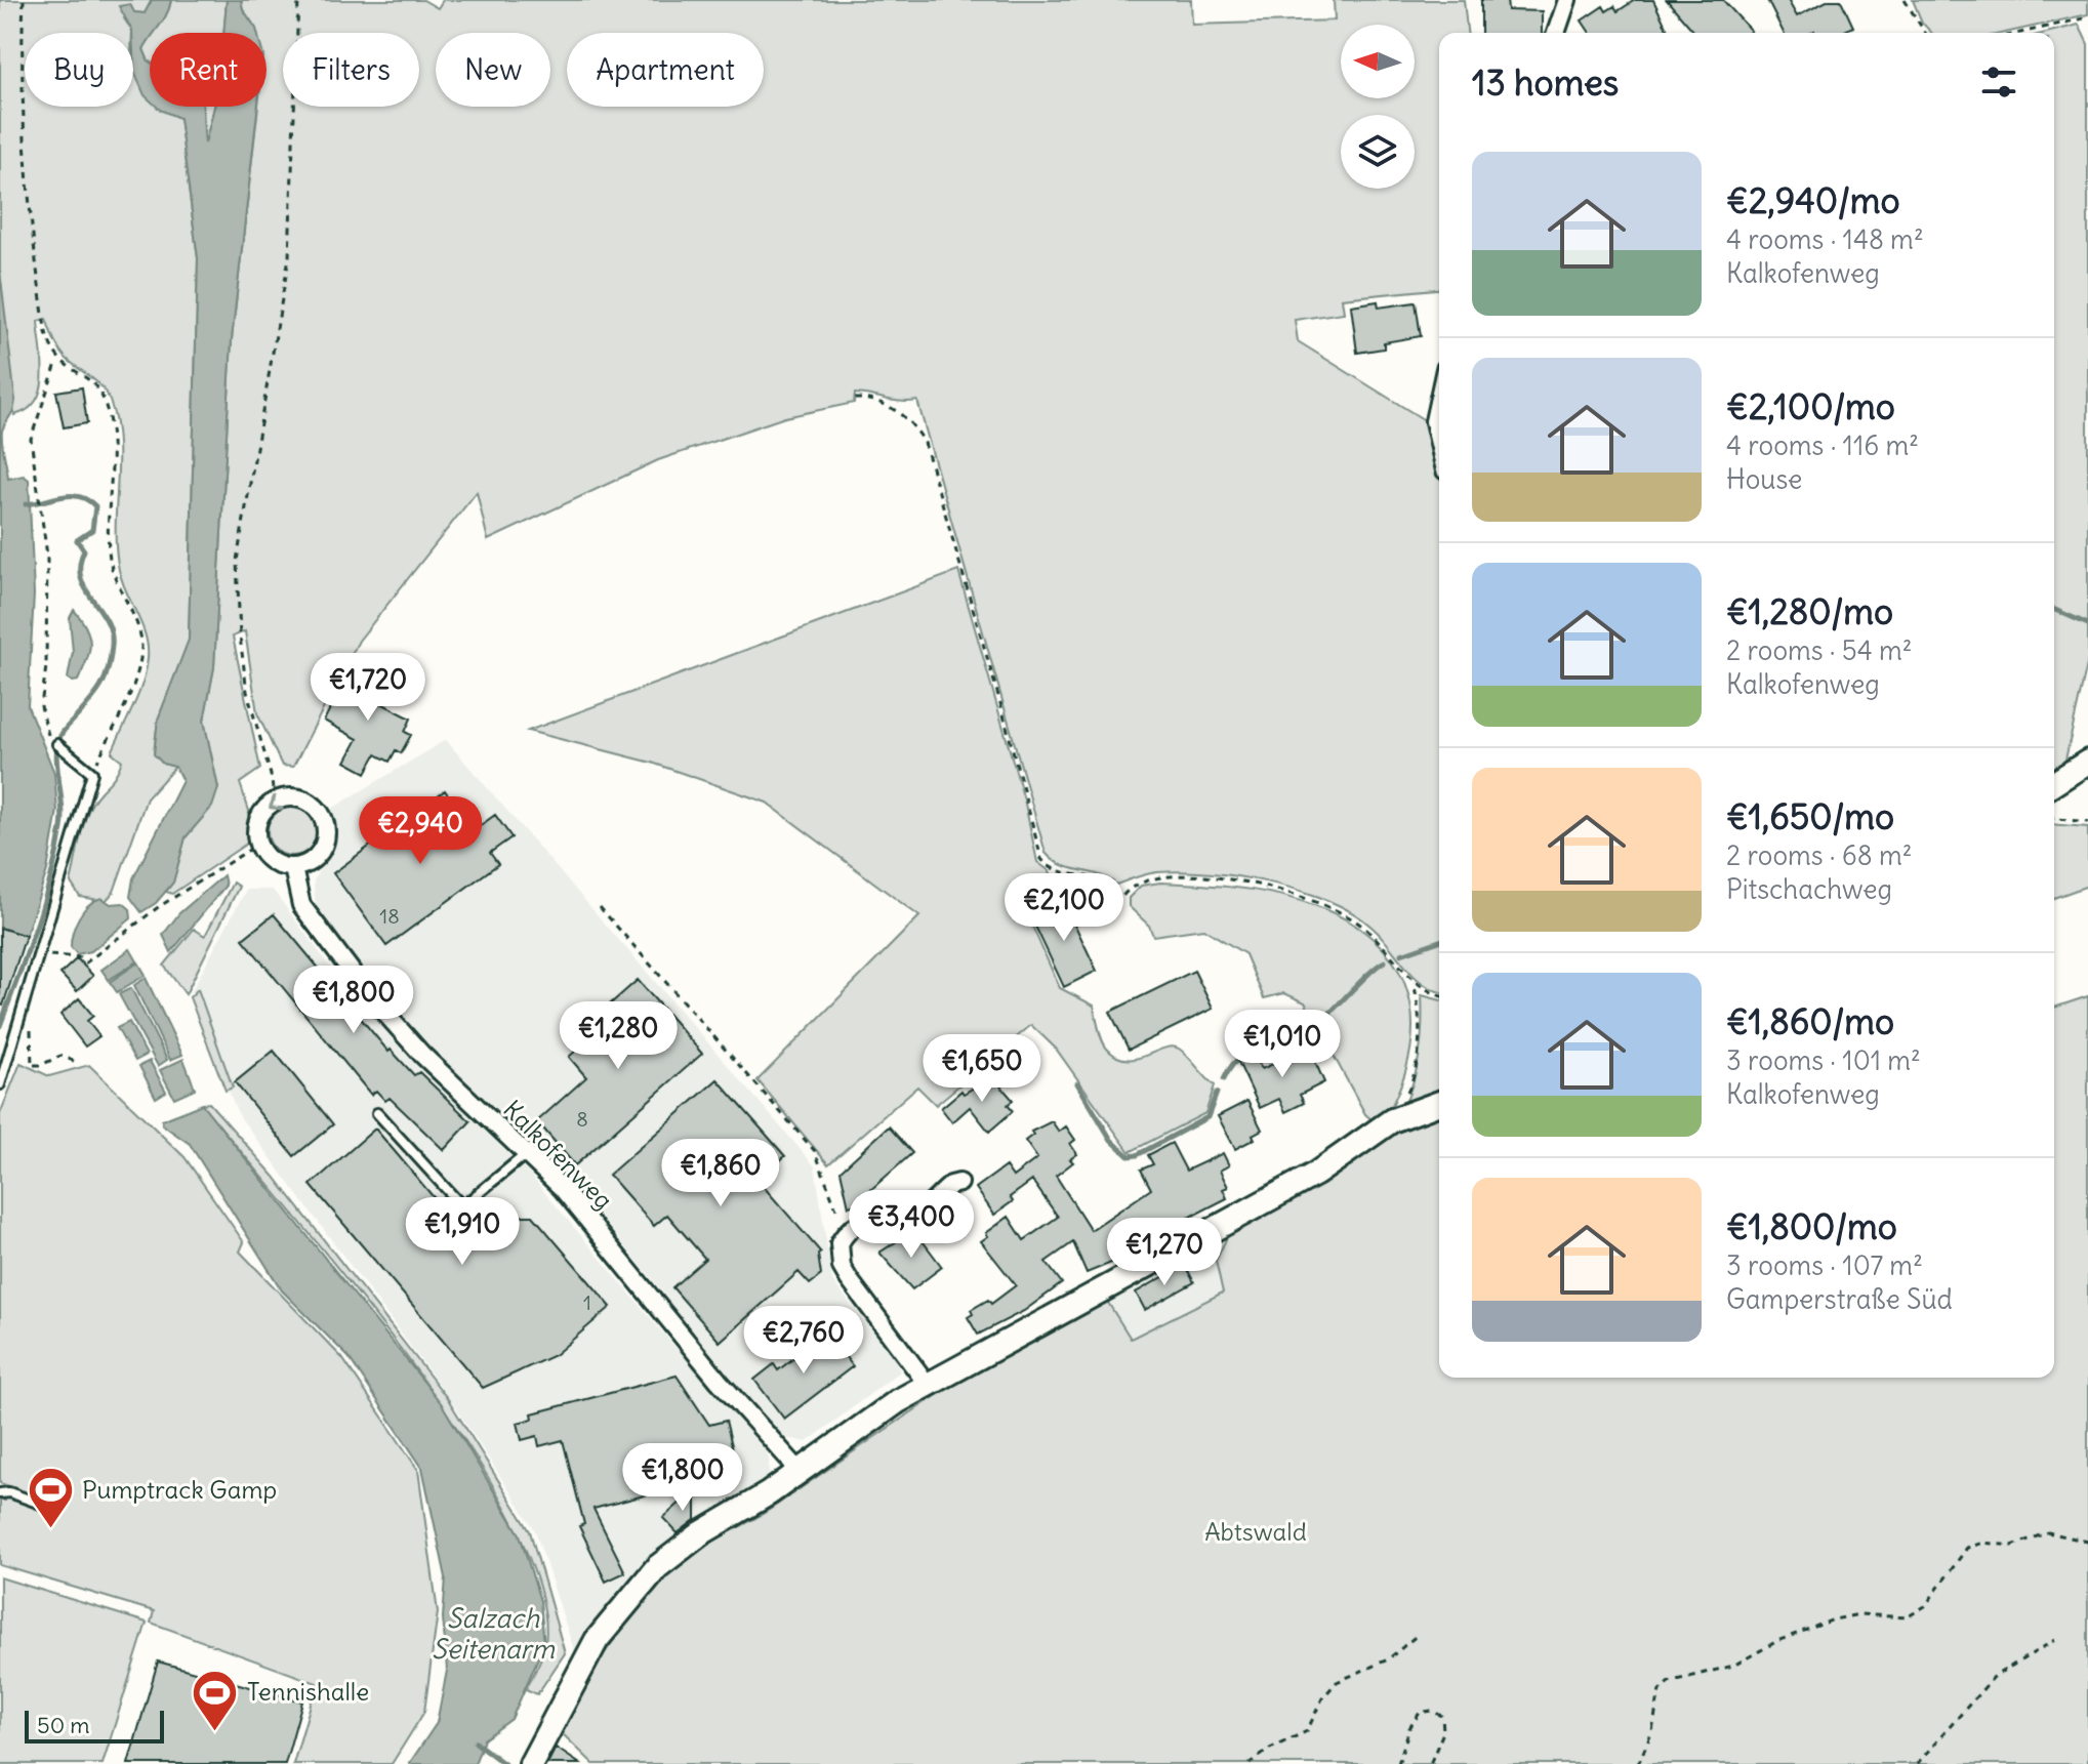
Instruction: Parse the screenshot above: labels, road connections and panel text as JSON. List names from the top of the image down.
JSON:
{
  "streets": {
    "street": ["Kalkofenweg"]
  },
  "water": ["Salzach Seitenarm"],
  "parks": ["Abtswald"],
  "places": {
    "sports": ["Pumptrack Gamp", "Tennishalle"]
  },
  "house_numbers": ["18", "8", "1"],
  "scale_bar": "50 m",
  "north": "left",
  "page": {
    "chip": [
      "Buy",
      "Rent",
      "Filters",
      "New",
      "Apartment"
    ],
    "heading": "13 homes",
    "list": [
      {
        "name": "€2,940/mo",
        "note": "4 rooms · 148 m² · Kalkofenweg"
      },
      {
        "name": "€2,100/mo",
        "note": "4 rooms · 116 m² · House"
      },
      {
        "name": "€1,280/mo",
        "note": "2 rooms · 54 m² · Kalkofenweg"
      },
      {
        "name": "€1,650/mo",
        "note": "2 rooms · 68 m² · Pitschachweg"
      },
      {
        "name": "€1,860/mo",
        "note": "3 rooms · 101 m² · Kalkofenweg"
      },
      {
        "name": "€1,800/mo",
        "note": "3 rooms · 107 m² · Gamperstraße Süd"
      }
    ],
    "price": [
      "€1,720",
      "€2,940",
      "€2,100",
      "€1,800",
      "€1,280",
      "€1,010",
      "€1,650",
      "€1,860",
      "€3,400",
      "€1,910",
      "€1,270",
      "€2,760",
      "€1,800"
    ],
    "scale": "50 m"
  }
}
